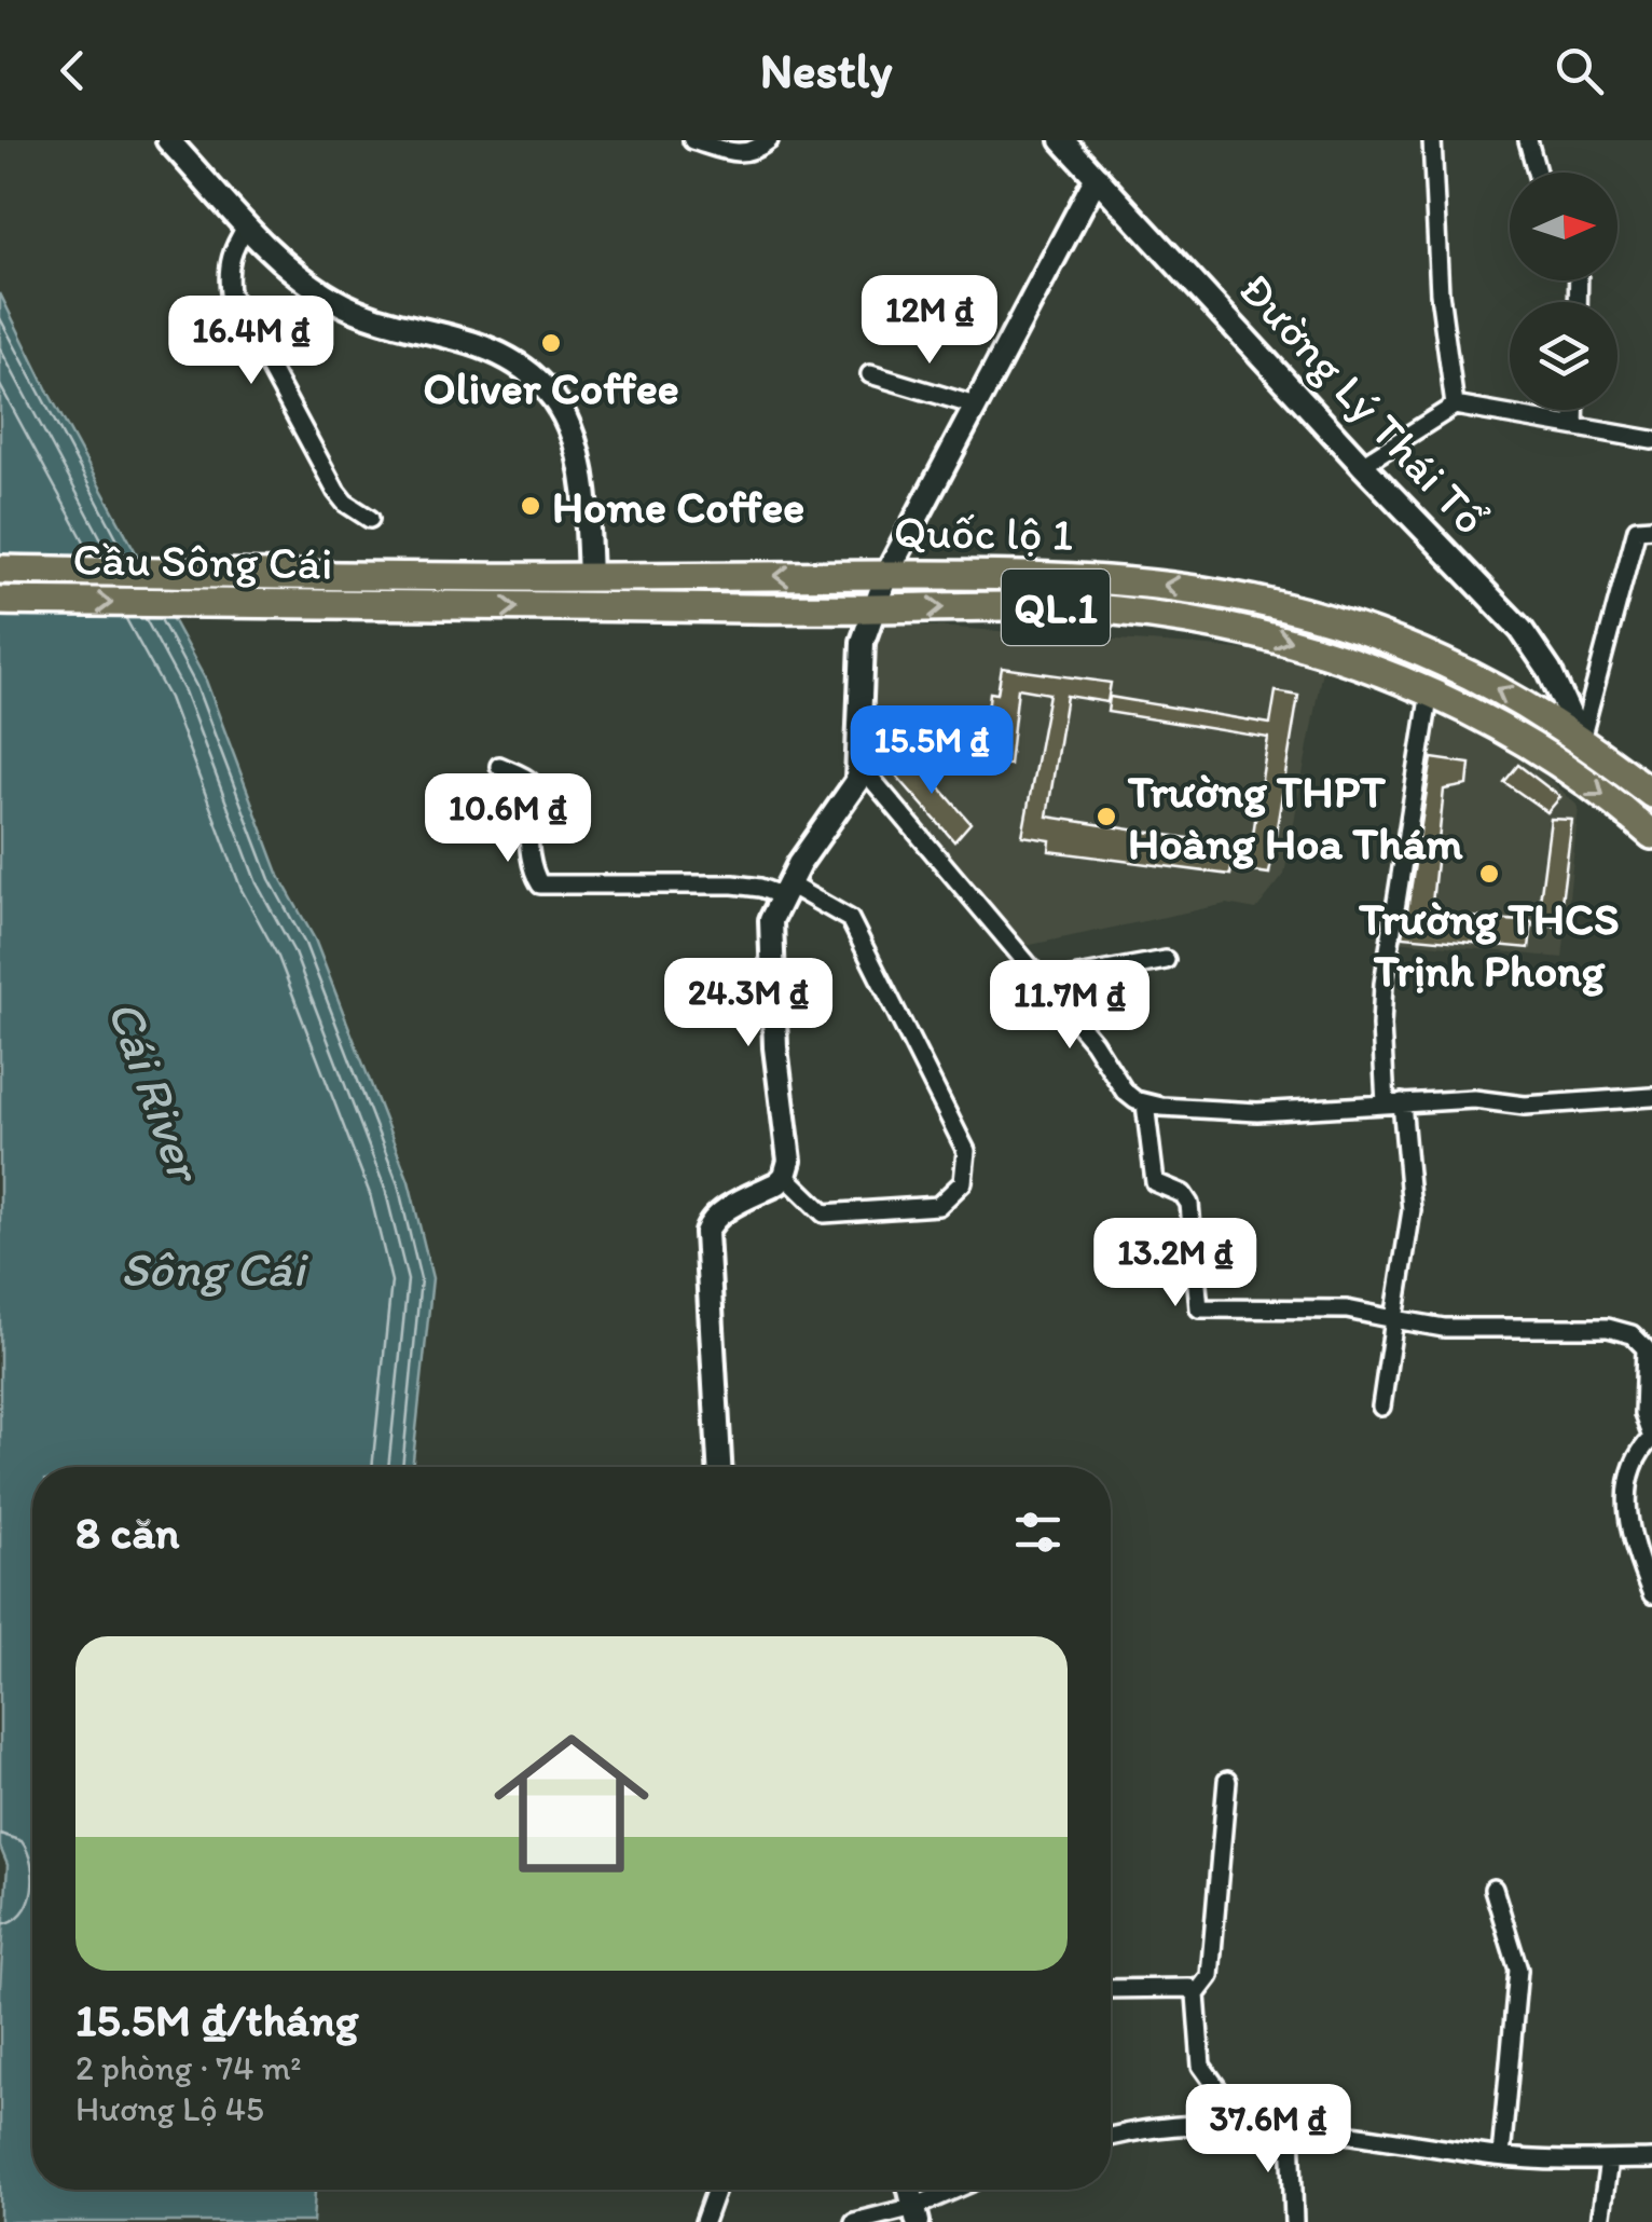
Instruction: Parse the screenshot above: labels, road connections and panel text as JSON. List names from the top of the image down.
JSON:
{
  "streets": {
    "highway": ["Quốc lộ 1", "Cầu Sông Cái", "QL.1"],
    "street": ["Đường Lý Thái Tổ"]
  },
  "crossings": [
    ["Đường Lý Thái Tổ", "Quốc lộ 1"],
    ["Quốc lộ 1", "Cầu Sông Cái"]
  ],
  "water": ["Cái River", "Sông Cái"],
  "places": [
    "Oliver Coffee",
    "Home Coffee",
    "Trường THPT Hoàng Hoa Thám",
    "Trường THCS Trịnh Phong"
  ],
  "north": "right",
  "page": {
    "header": "Nestly",
    "price": [
      "12M ₫",
      "16.4M ₫",
      "15.5M ₫",
      "10.6M ₫",
      "24.3M ₫",
      "11.7M ₫",
      "13.2M ₫",
      "37.6M ₫"
    ],
    "heading": "8 căn",
    "list": [
      {
        "name": "15.5M ₫/tháng",
        "note": "2 phòng · 74 m² · Hương Lộ 45"
      }
    ]
  }
}
